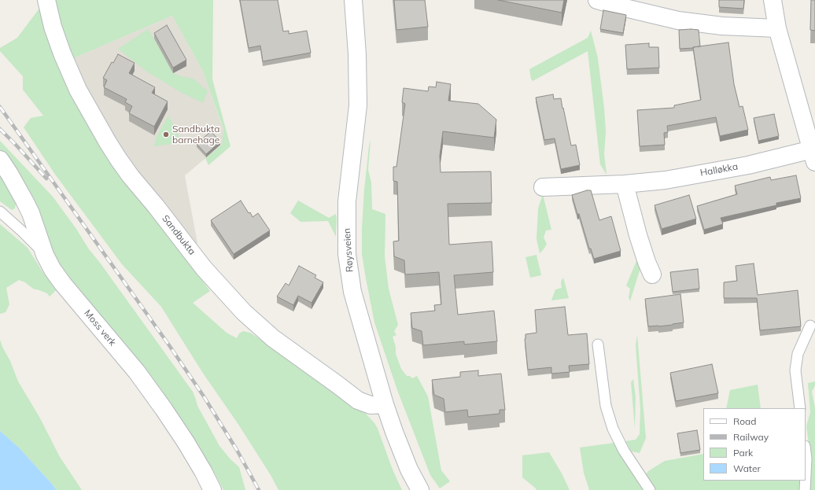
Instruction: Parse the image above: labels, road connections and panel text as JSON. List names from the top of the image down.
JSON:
{
  "streets": {
    "street": [
      "Halløkka",
      "Sandbukta",
      "Røysveien",
      "Moss verk"
    ]
  },
  "crossings": [
    ["Sandbukta", "Røysveien"]
  ],
  "places": ["Sandbukta barnehage"],
  "legend": [
    "Road",
    "Railway",
    "Park",
    "Water"
  ]
}
